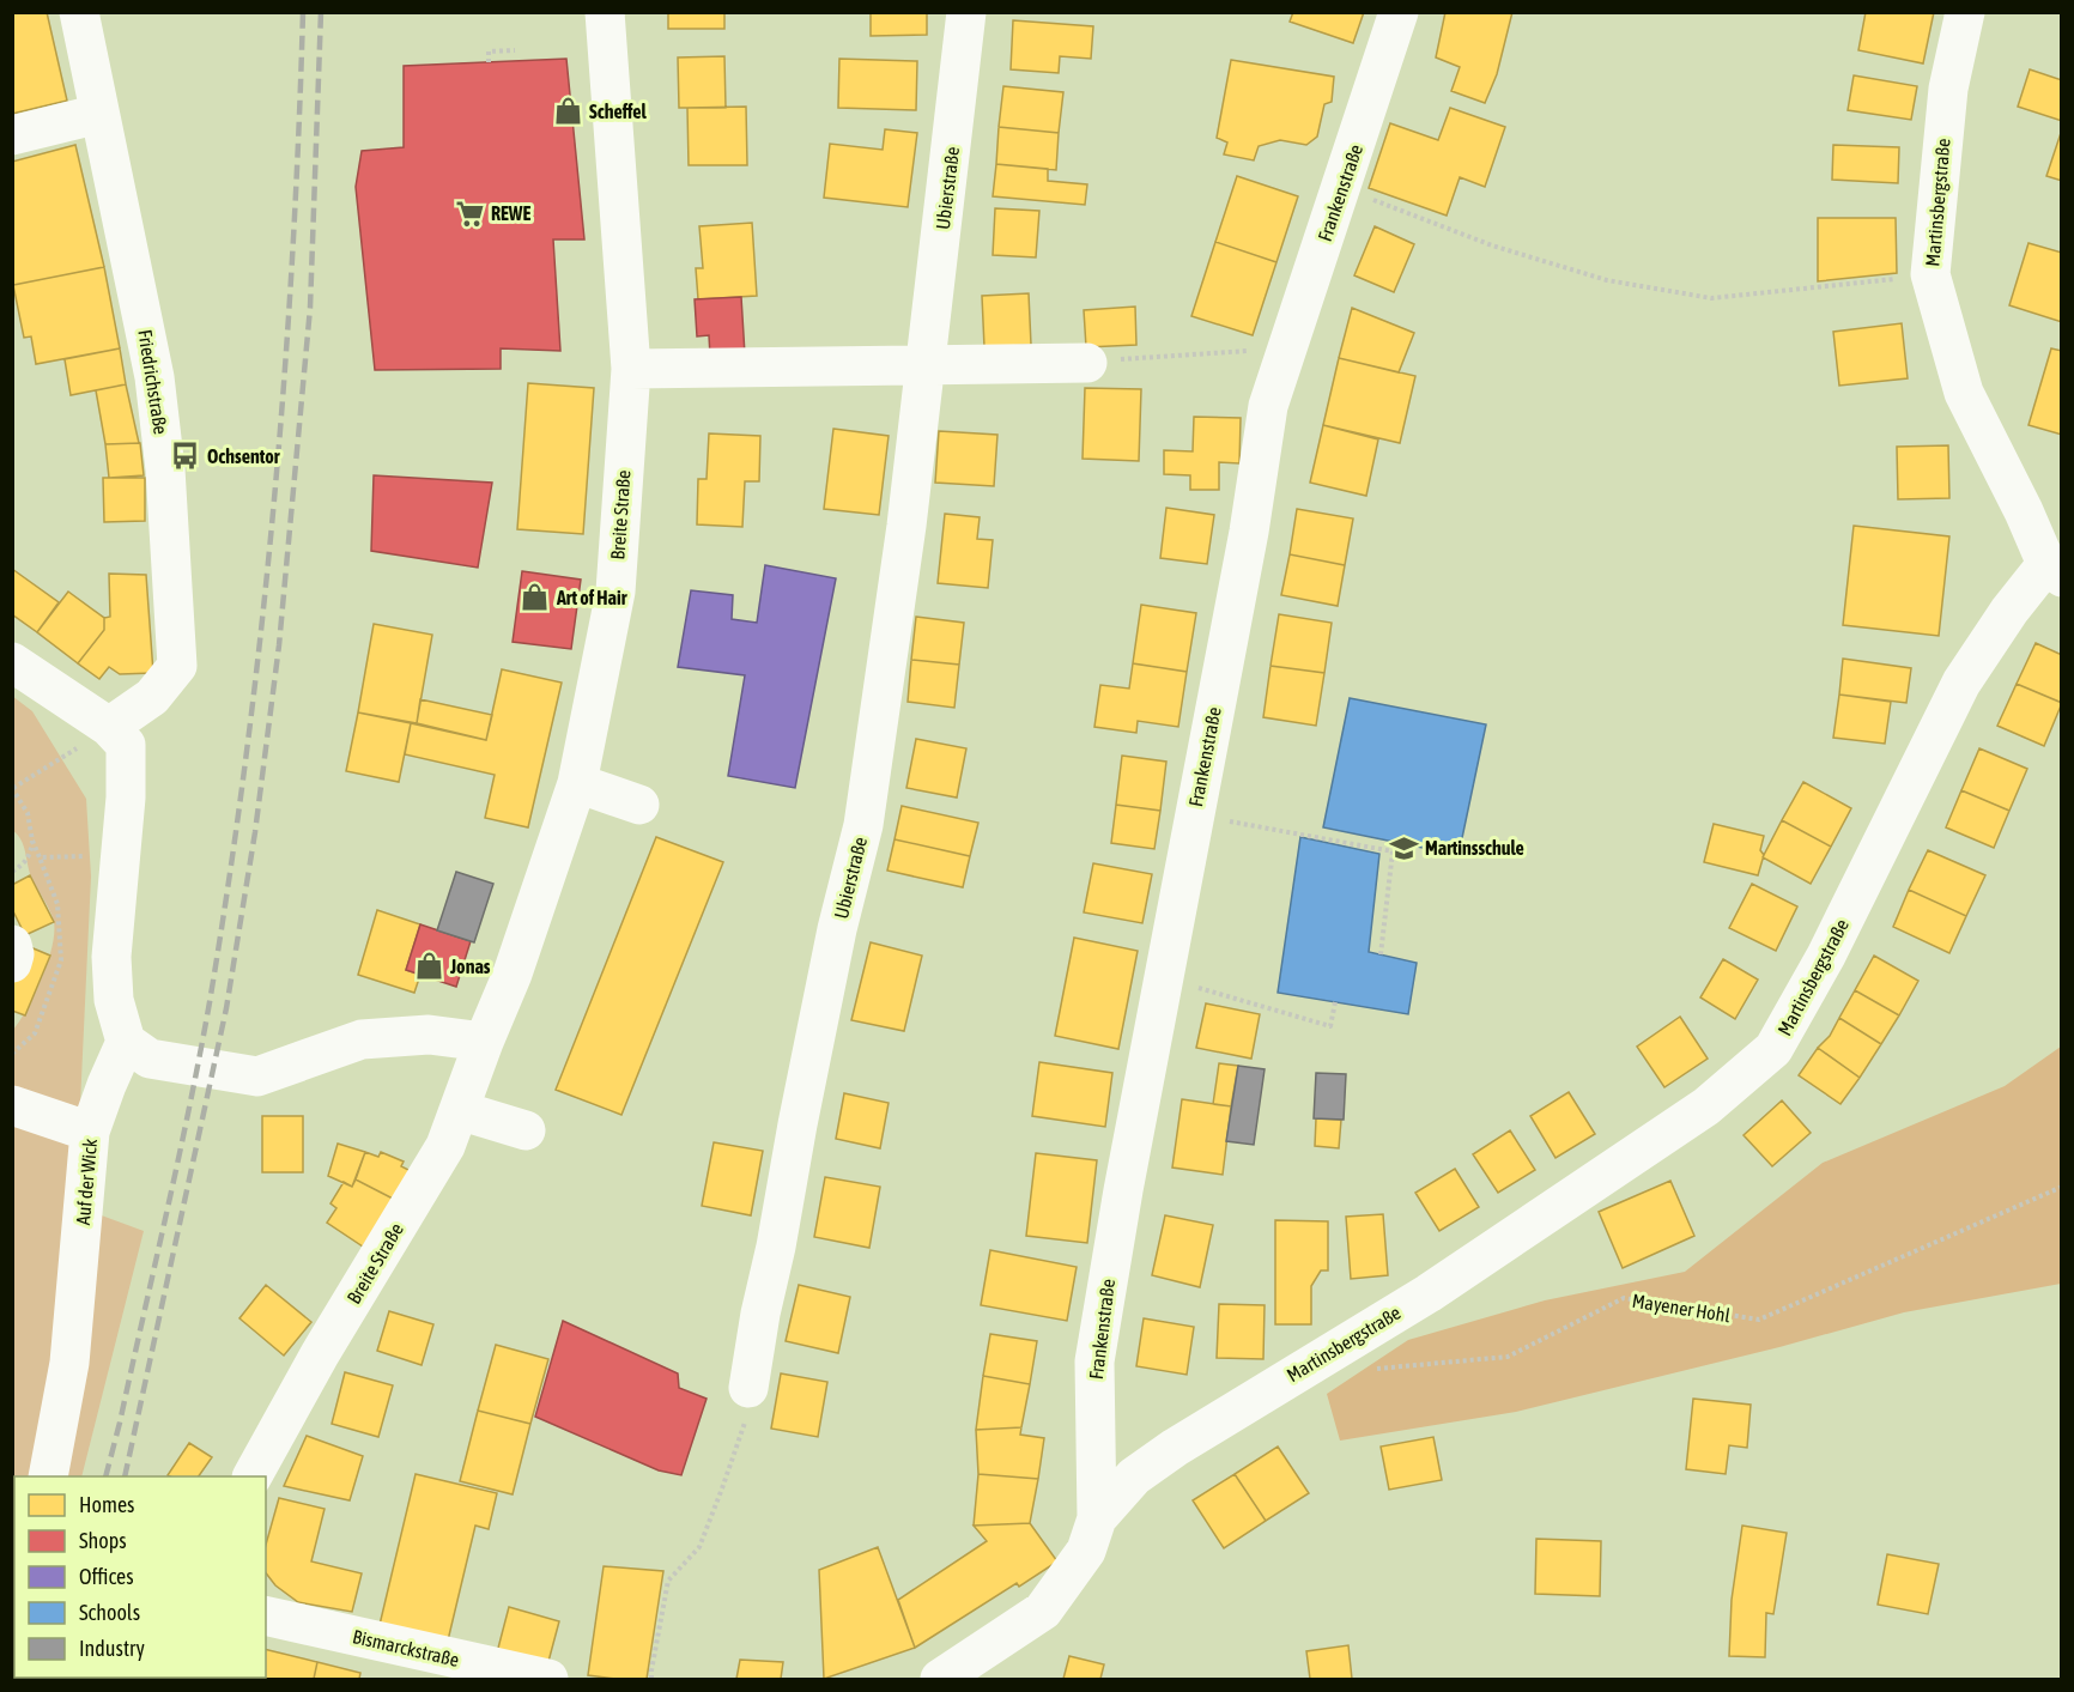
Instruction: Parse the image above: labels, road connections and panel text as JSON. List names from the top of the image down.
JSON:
{
  "streets": {
    "street": [
      "Ubierstraße",
      "Frankenstraße",
      "Martinsbergstraße",
      "Friedrichstraße",
      "Breite Straße",
      "Auf der Wick",
      "Bismarckstraße"
    ],
    "path": ["Mayener Hohl"]
  },
  "crossings": [
    ["Frankenstraße", "Martinsbergstraße"]
  ],
  "places": {
    "shop": ["Scheffel", "Art of Hair", "Jonas"],
    "supermarket": ["REWE"],
    "bus stop": ["Ochsentor"],
    "school or university": ["Martinsschule"]
  },
  "legend": [
    "Homes",
    "Shops",
    "Offices",
    "Schools",
    "Industry"
  ]
}
